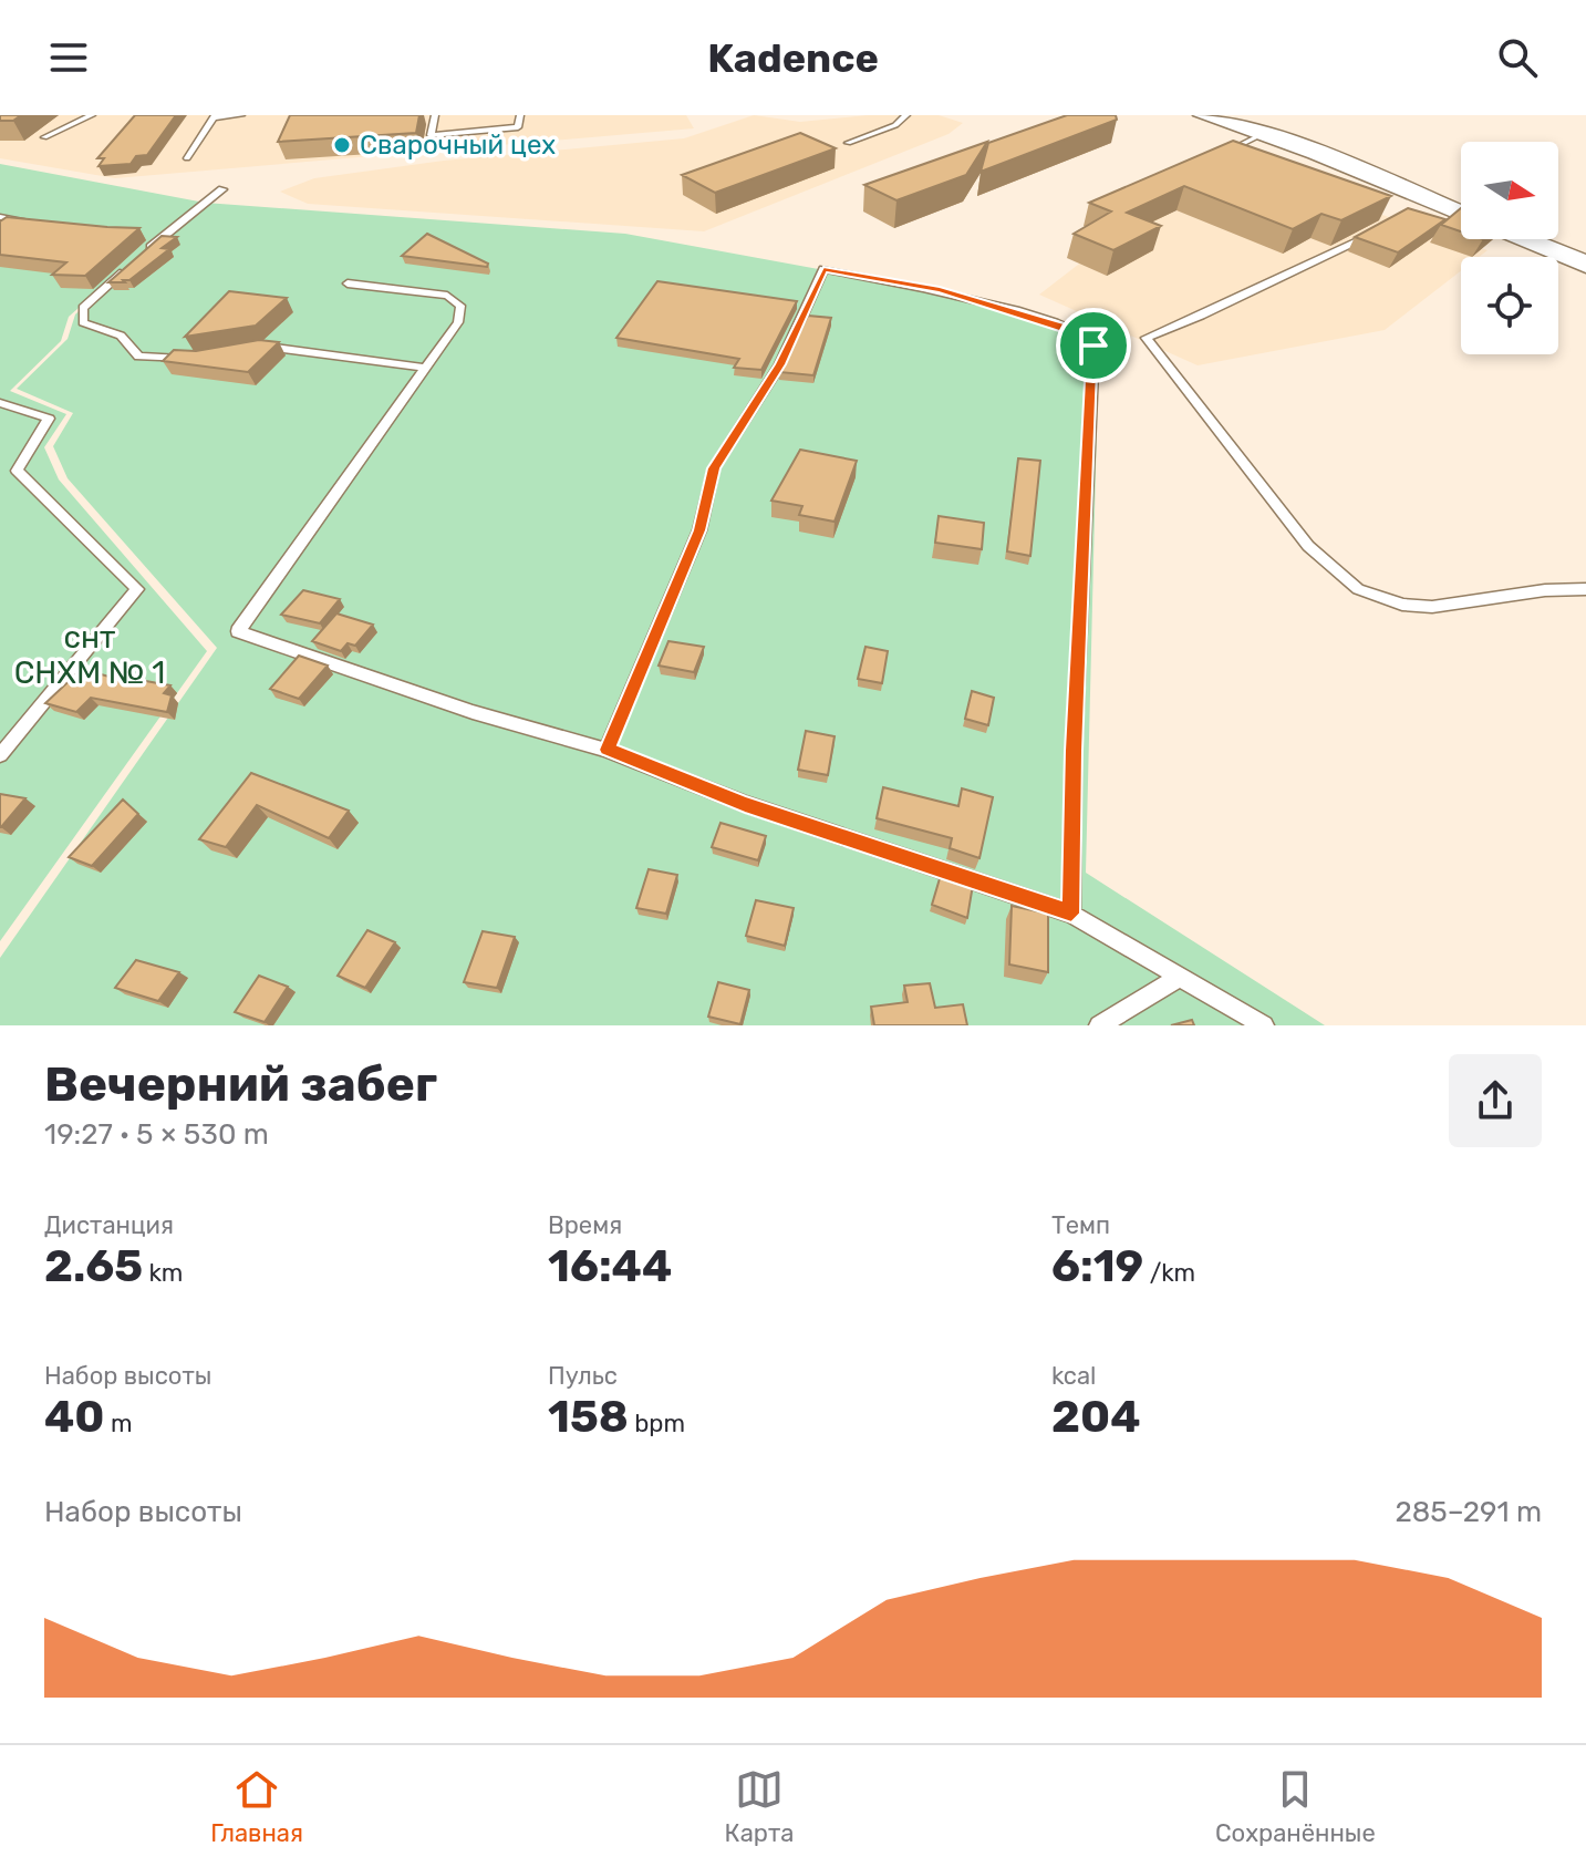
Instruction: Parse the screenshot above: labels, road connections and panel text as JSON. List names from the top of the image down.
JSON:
{
  "parks": ["снт СНХМ № 1"],
  "places": ["Сварочный цех"],
  "north": "right",
  "page": {
    "header": "Kadence",
    "heading": ["Вечерний забег", "19:27 · 5 × 530 m"],
    "stats": [
      ["Дистанция", "2.65 km"],
      ["Время", "16:44"],
      ["Темп", "6:19 /km"],
      ["Набор высоты", "40 m"],
      ["Пульс", "158 bpm"],
      ["kcal", "204"]
    ],
    "chart": ["Набор высоты", "285–291 m"],
    "tabs": ["Главная", "Карта", "Сохранённые"]
  }
}
